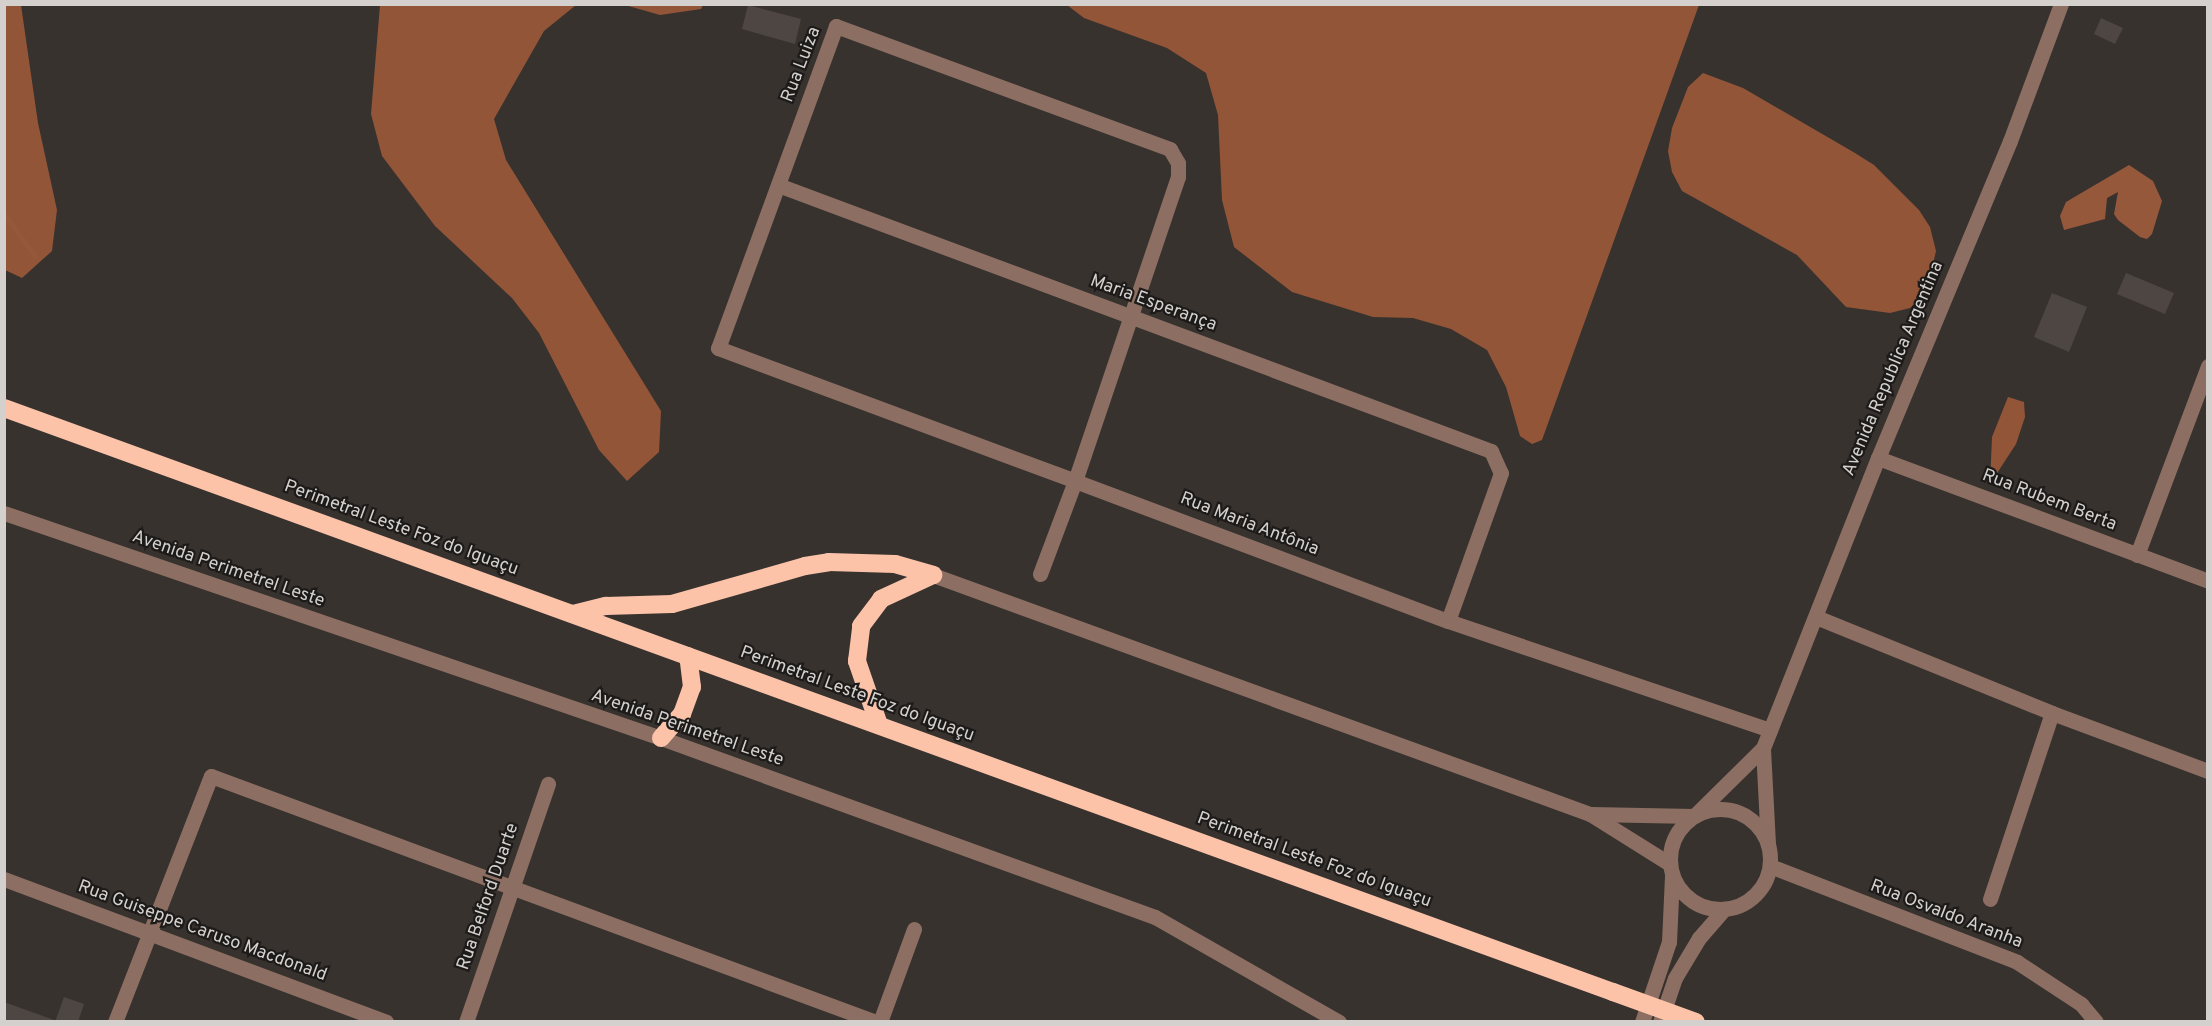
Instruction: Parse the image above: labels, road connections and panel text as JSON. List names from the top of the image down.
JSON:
{
  "streets": {
    "highway": ["Perimetral Leste Foz do Iguaçu"],
    "street": [
      "Rua Luiza",
      "Maria Esperança",
      "Avenida Republica Argentina",
      "Rua Rubem Berta",
      "Rua Maria Antônia",
      "Avenida Perimetrel Leste",
      "Rua Belford Duarte",
      "Rua Osvaldo Aranha",
      "Rua Guiseppe Caruso Macdonald"
    ]
  },
  "crossings": [
    ["Rua Luiza", "Maria Esperança"],
    ["Rua Luiza", "Rua Maria Antônia"],
    ["Maria Esperança", "Rua Maria Antônia"],
    ["Avenida Republica Argentina", "Rua Rubem Berta"],
    ["Avenida Republica Argentina", "Rua Maria Antônia"],
    ["Avenida Republica Argentina", "Rua Osvaldo Aranha"]
  ]
}
